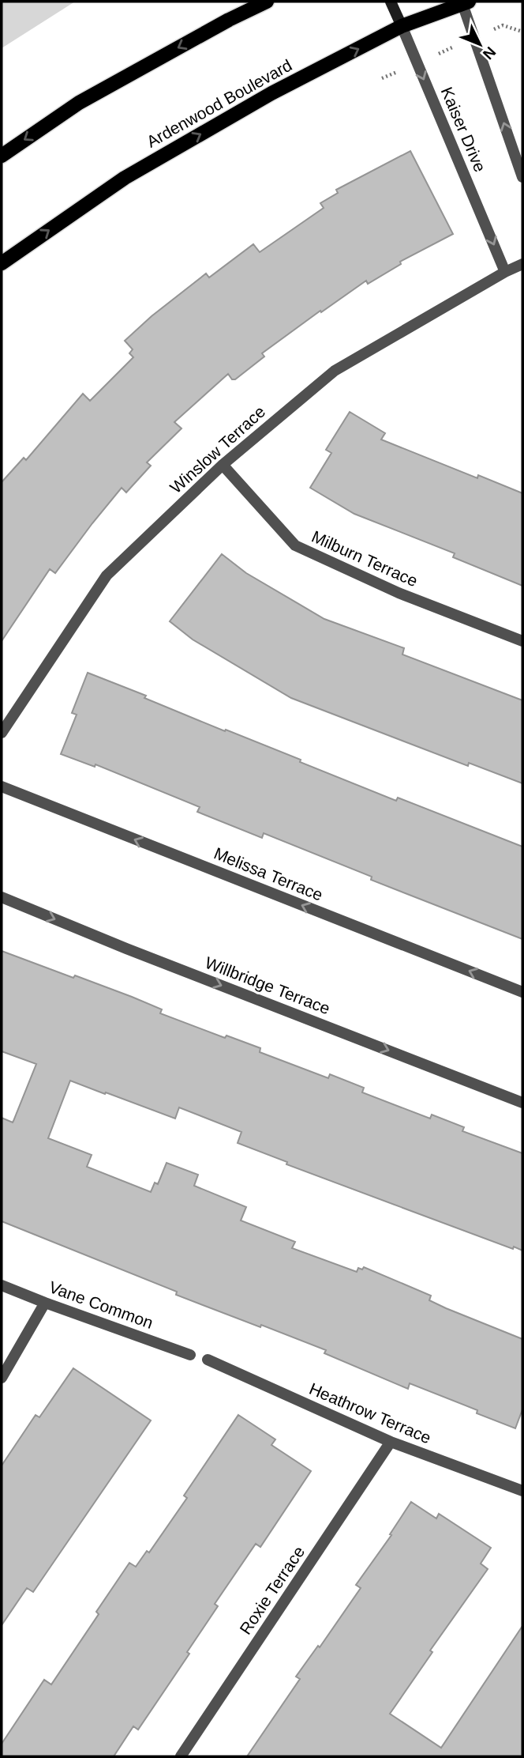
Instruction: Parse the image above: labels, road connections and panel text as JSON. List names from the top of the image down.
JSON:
{
  "streets": {
    "main road": ["Ardenwood Boulevard"],
    "street": [
      "Kaiser Drive",
      "Winslow Terrace",
      "Milburn Terrace",
      "Melissa Terrace",
      "Willbridge Terrace",
      "Vane Common",
      "Heathrow Terrace",
      "Roxie Terrace"
    ]
  },
  "crossings": [
    ["Ardenwood Boulevard", "Kaiser Drive"],
    ["Kaiser Drive", "Winslow Terrace"],
    ["Winslow Terrace", "Milburn Terrace"],
    ["Heathrow Terrace", "Roxie Terrace"]
  ],
  "one_way": ["Melissa Terrace", "Willbridge Terrace"],
  "north": "bottom right"
}
